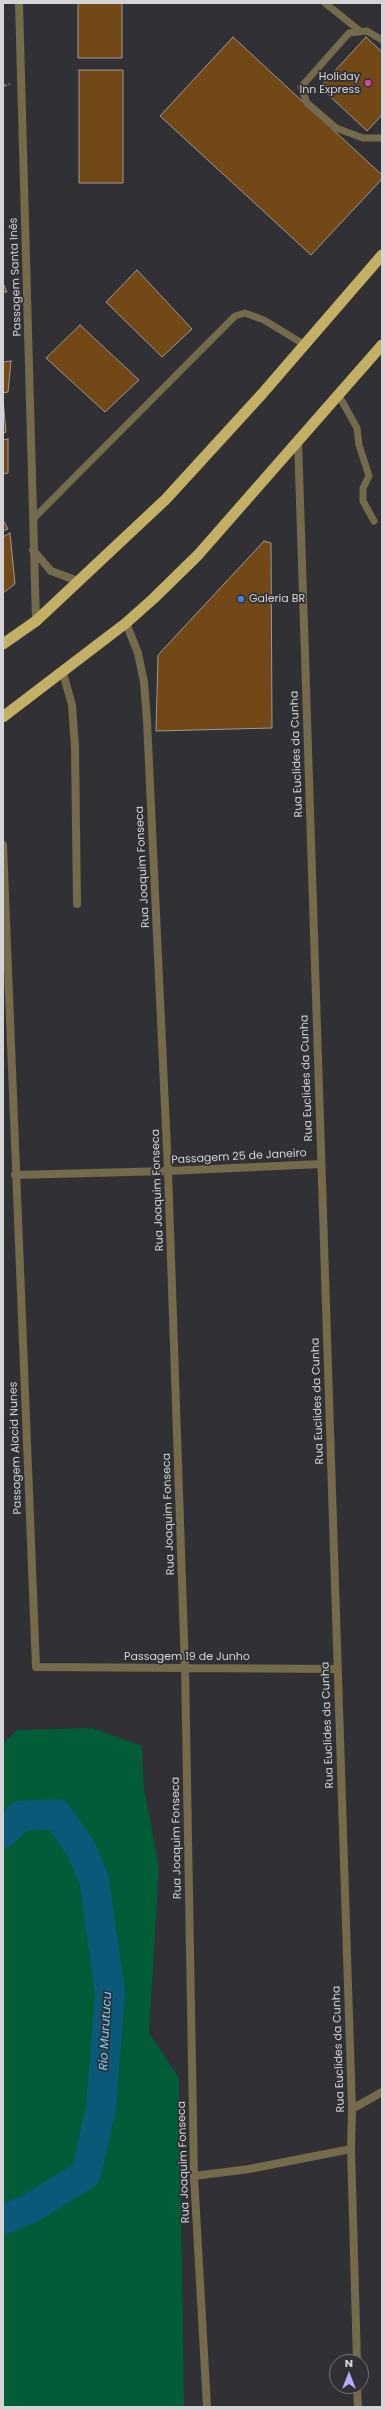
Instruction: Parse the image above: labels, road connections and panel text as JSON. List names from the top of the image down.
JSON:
{
  "streets": {
    "street": [
      "Passagem Santa Inês",
      "Rua Euclides da Cunha",
      "Rua Joaquim Fonseca",
      "Passagem 25 de Janeiro",
      "Passagem Alacid Nunes",
      "Passagem 19 de Junho"
    ]
  },
  "crossings": [
    ["Rua Euclides da Cunha", "Passagem 25 de Janeiro"],
    ["Rua Euclides da Cunha", "Passagem 19 de Junho"],
    ["Rua Joaquim Fonseca", "Passagem 25 de Janeiro"],
    ["Rua Joaquim Fonseca", "Passagem 19 de Junho"],
    ["Passagem 25 de Janeiro", "Passagem Alacid Nunes"],
    ["Passagem Alacid Nunes", "Passagem 19 de Junho"]
  ],
  "water": ["Rio Murutucu"],
  "places": ["Holiday Inn Express", "Galeria BR"],
  "north": "top"
}
